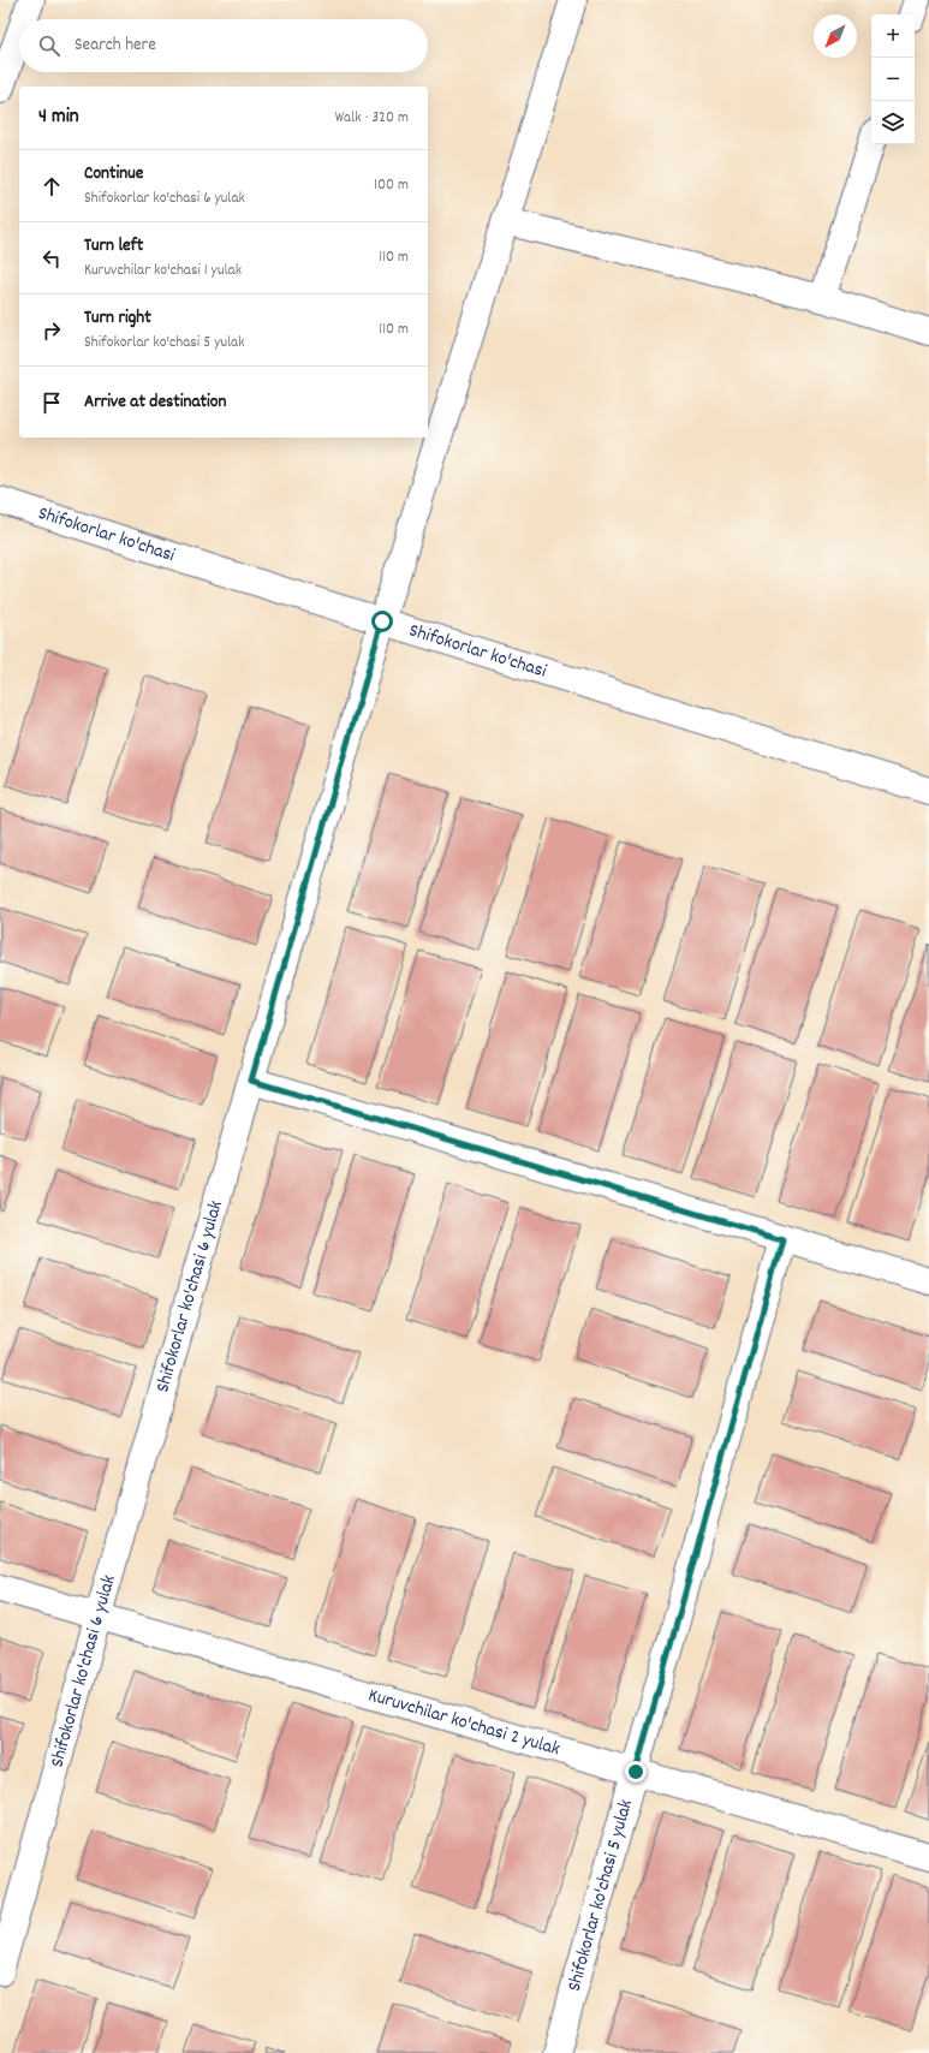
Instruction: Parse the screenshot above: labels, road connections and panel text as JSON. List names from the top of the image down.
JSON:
{
  "streets": {
    "street": [
      "Shifokorlar ko'chasi",
      "Shifokorlar ko'chasi 6 yulak",
      "Kuruvchilar ko'chasi 2 yulak",
      "Shifokorlar ko'chasi 5 yulak"
    ]
  },
  "crossings": [
    ["Shifokorlar ko'chasi", "Shifokorlar ko'chasi 6 yulak"],
    ["Shifokorlar ko'chasi 6 yulak", "Kuruvchilar ko'chasi 2 yulak"],
    ["Kuruvchilar ko'chasi 2 yulak", "Shifokorlar ko'chasi 5 yulak"]
  ],
  "north": "bottom left",
  "page": {
    "map_buttons": ["+", "−"],
    "search": "Search here",
    "heading": ["4 min", "Walk · 320 m"],
    "list": [
      ["Continue", "Shifokorlar ko'chasi 6 yulak", "100 m"],
      ["Turn left", "Kuruvchilar ko'chasi 1 yulak", "110 m"],
      ["Turn right", "Shifokorlar ko'chasi 5 yulak", "110 m"],
      "Arrive at destination"
    ]
  }
}
